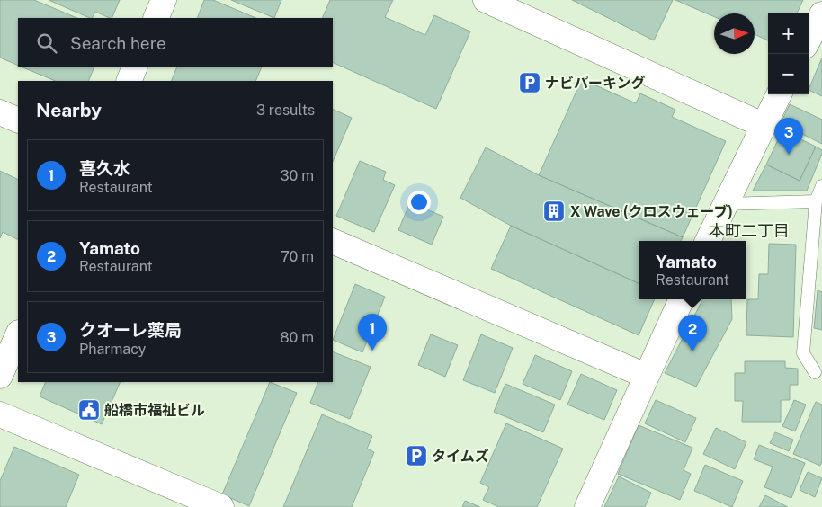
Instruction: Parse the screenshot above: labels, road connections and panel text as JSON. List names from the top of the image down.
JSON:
{
  "districts": ["本町二丁目"],
  "places": {
    "parking": ["ナビパーキング", "タイムズ"],
    "building": ["X Wave (クロスウェーブ)"],
    "public building": ["船橋市福祉ビル"]
  },
  "north": "right",
  "page": {
    "map_buttons": ["+", "−"],
    "search": "Search here",
    "heading": ["Nearby", "3 results"],
    "pins": ["3", "1", "2"],
    "list": [
      {
        "mark": "1",
        "name": "喜久水",
        "note": "Restaurant",
        "value": "30 m"
      },
      {
        "mark": "2",
        "name": "Yamato",
        "note": "Restaurant",
        "value": "70 m"
      },
      {
        "mark": "3",
        "name": "クオーレ薬局",
        "note": "Pharmacy",
        "value": "80 m"
      }
    ],
    "popup": ["Yamato", "Restaurant"]
  }
}
